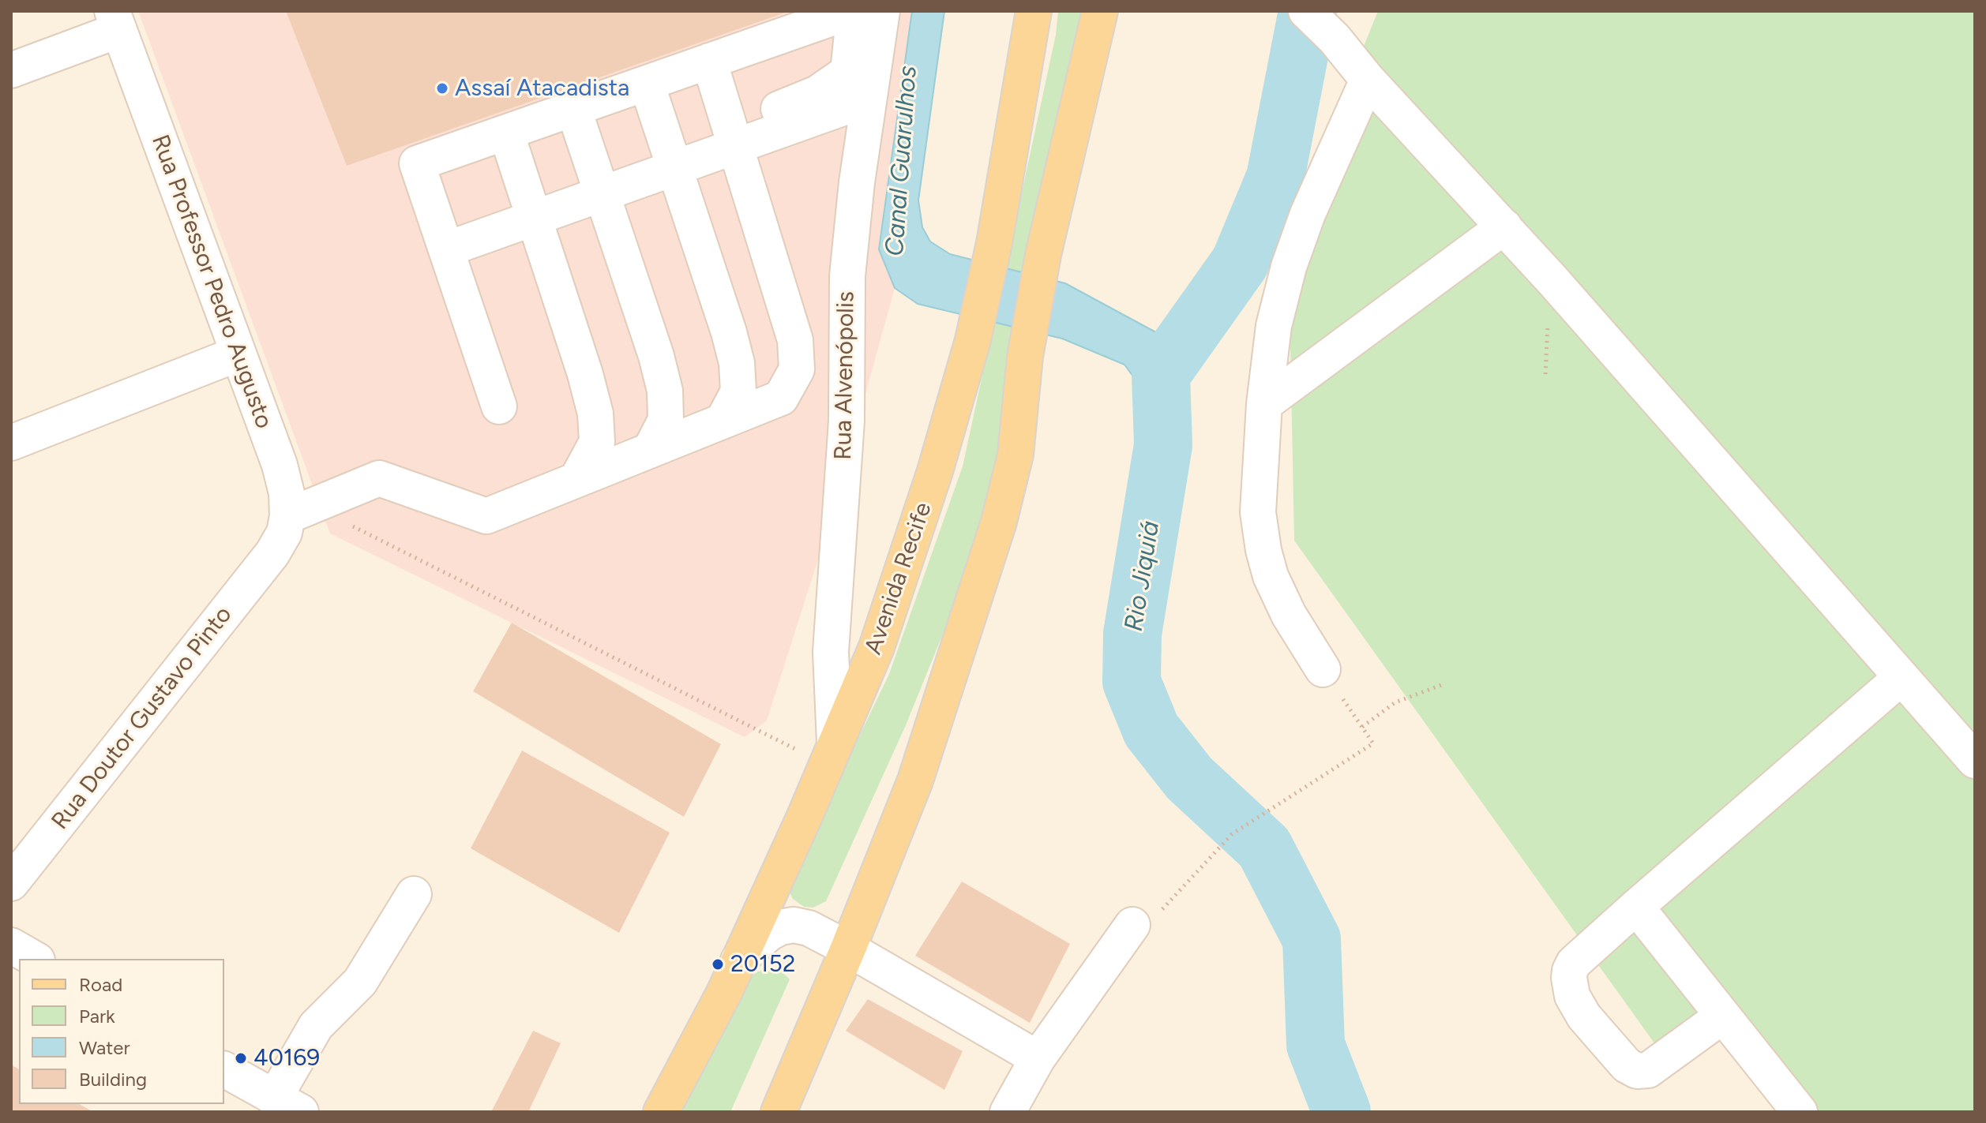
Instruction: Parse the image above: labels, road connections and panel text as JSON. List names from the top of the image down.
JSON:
{
  "streets": {
    "main road": ["Avenida Recife"],
    "street": ["Rua Professor Pedro Augusto", "Rua Alvenópolis", "Rua Doutor Gustavo Pinto"]
  },
  "crossings": [
    ["Rua Professor Pedro Augusto", "Rua Doutor Gustavo Pinto"],
    ["Rua Alvenópolis", "Avenida Recife"]
  ],
  "water": ["Canal Guarulhos", "Rio Jiquiá"],
  "places": ["Assaí Atacadista", "20152", "40169"],
  "legend": [
    "Road",
    "Park",
    "Water",
    "Building"
  ]
}
